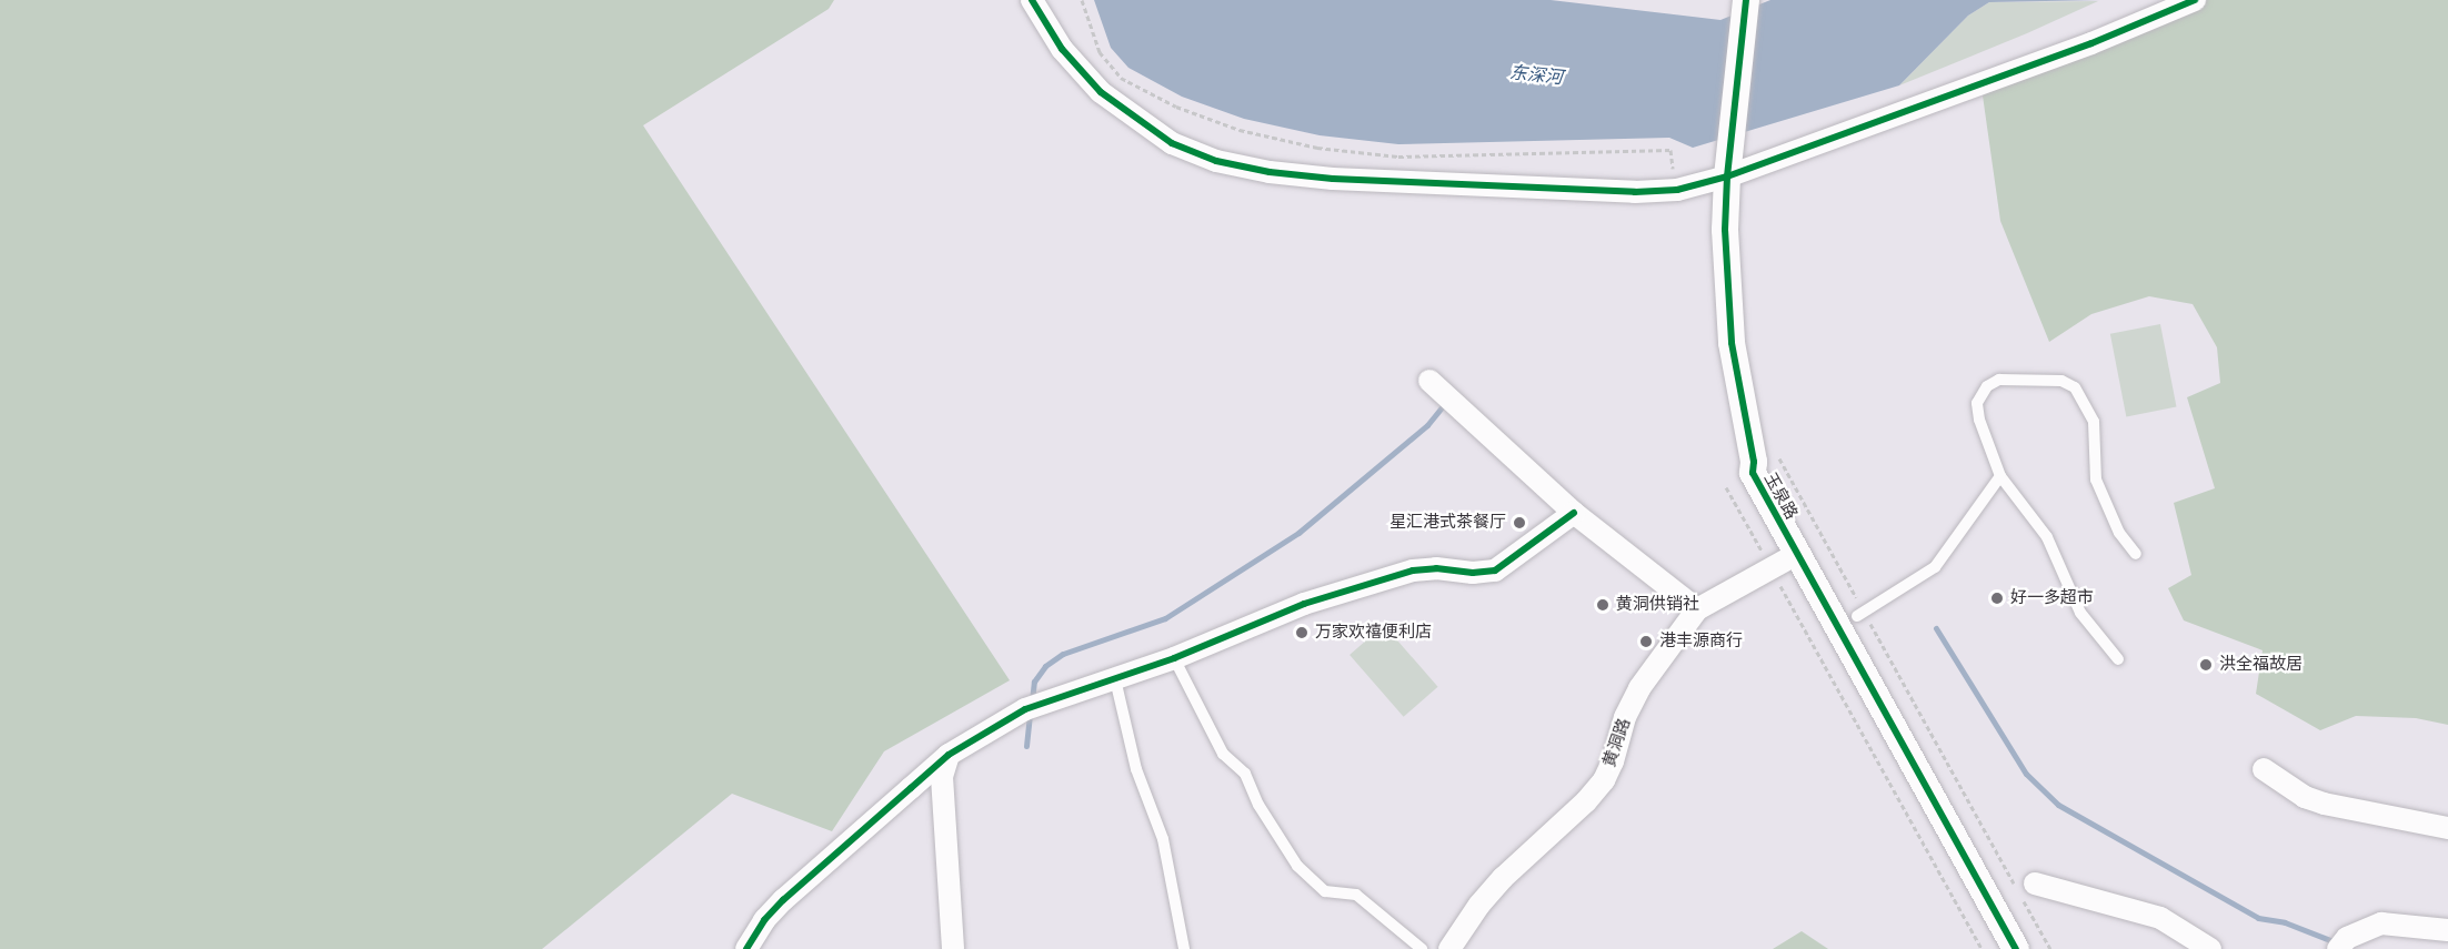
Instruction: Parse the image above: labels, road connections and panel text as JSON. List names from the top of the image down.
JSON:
{
  "streets": {
    "street": ["玉泉路", "黄洞路"]
  },
  "crossings": [
    ["玉泉路", "黄洞路"]
  ],
  "water": ["东深河"],
  "places": [
    "星汇港式茶餐厅",
    "好一多超市",
    "黄洞供销社",
    "万家欢禧便利店",
    "港丰源商行",
    "洪全福故居"
  ]
}
